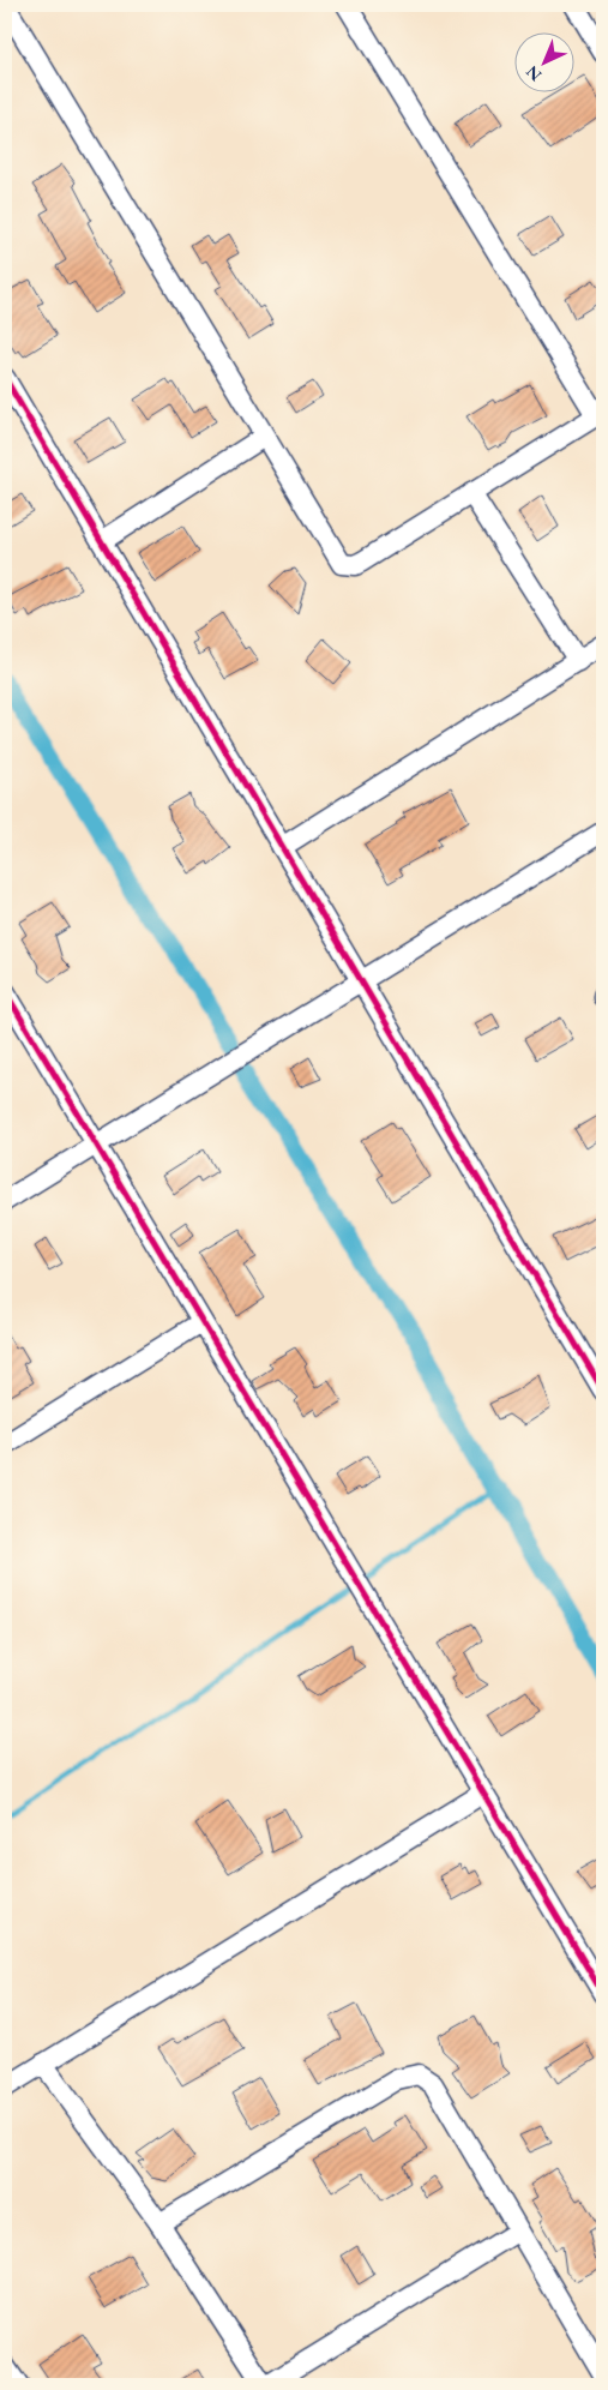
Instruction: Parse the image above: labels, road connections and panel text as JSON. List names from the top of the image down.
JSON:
{
  "north": "bottom left"
}
